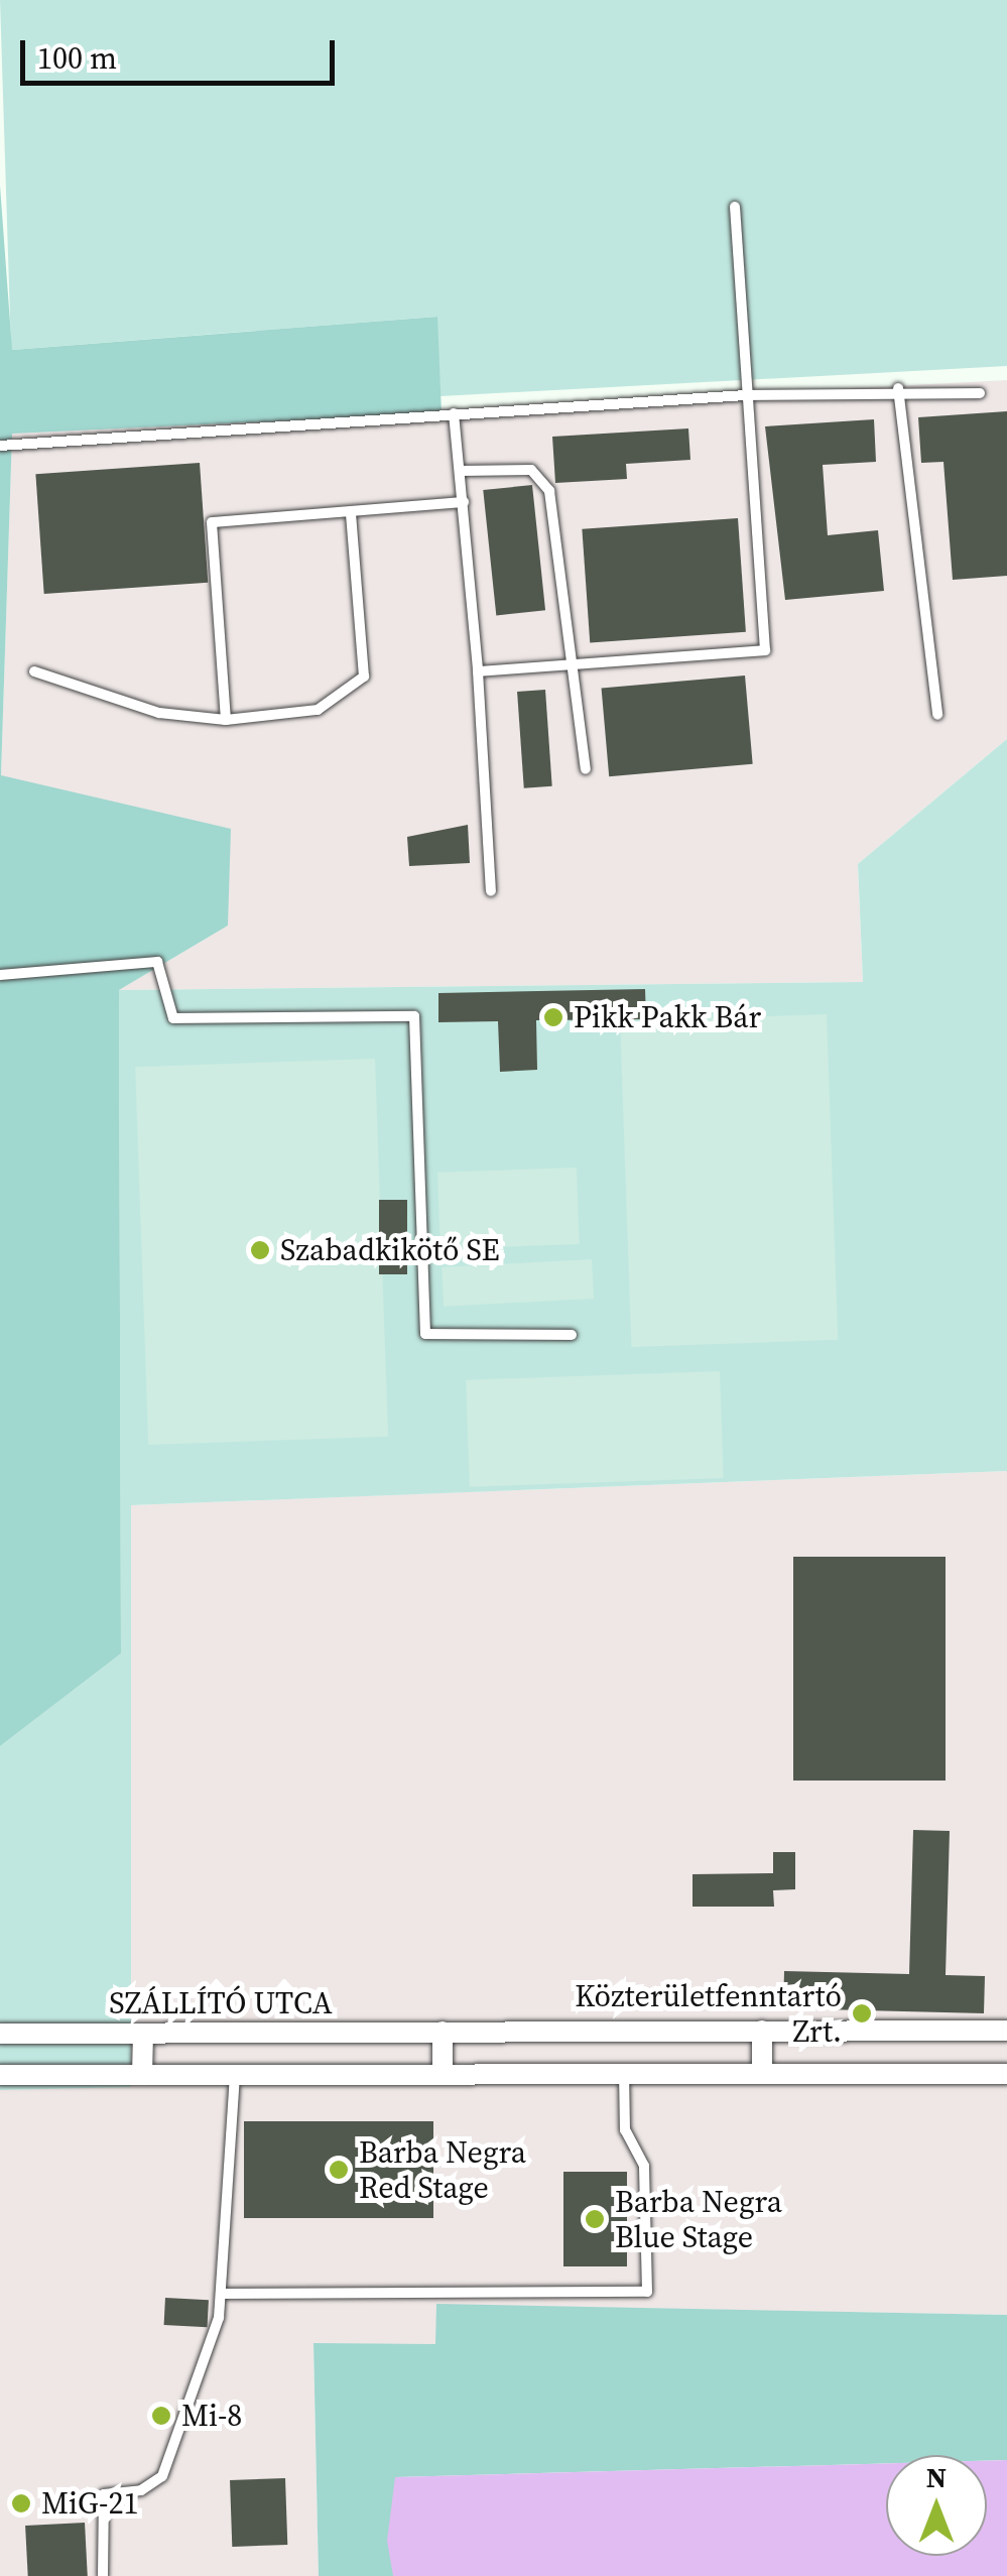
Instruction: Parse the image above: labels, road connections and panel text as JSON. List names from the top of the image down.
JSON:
{
  "streets": {
    "street": ["SZÁLLÍTÓ UTCA"]
  },
  "places": [
    "Pikk Pakk Bár",
    "Szabadkikötő SE",
    "Közterületfenntartó Zrt.",
    "Barba Negra Red Stage",
    "Barba Negra Blue Stage",
    "Mi-8",
    "MiG-21"
  ],
  "scale_bar": "100 m",
  "north": "top"
}
